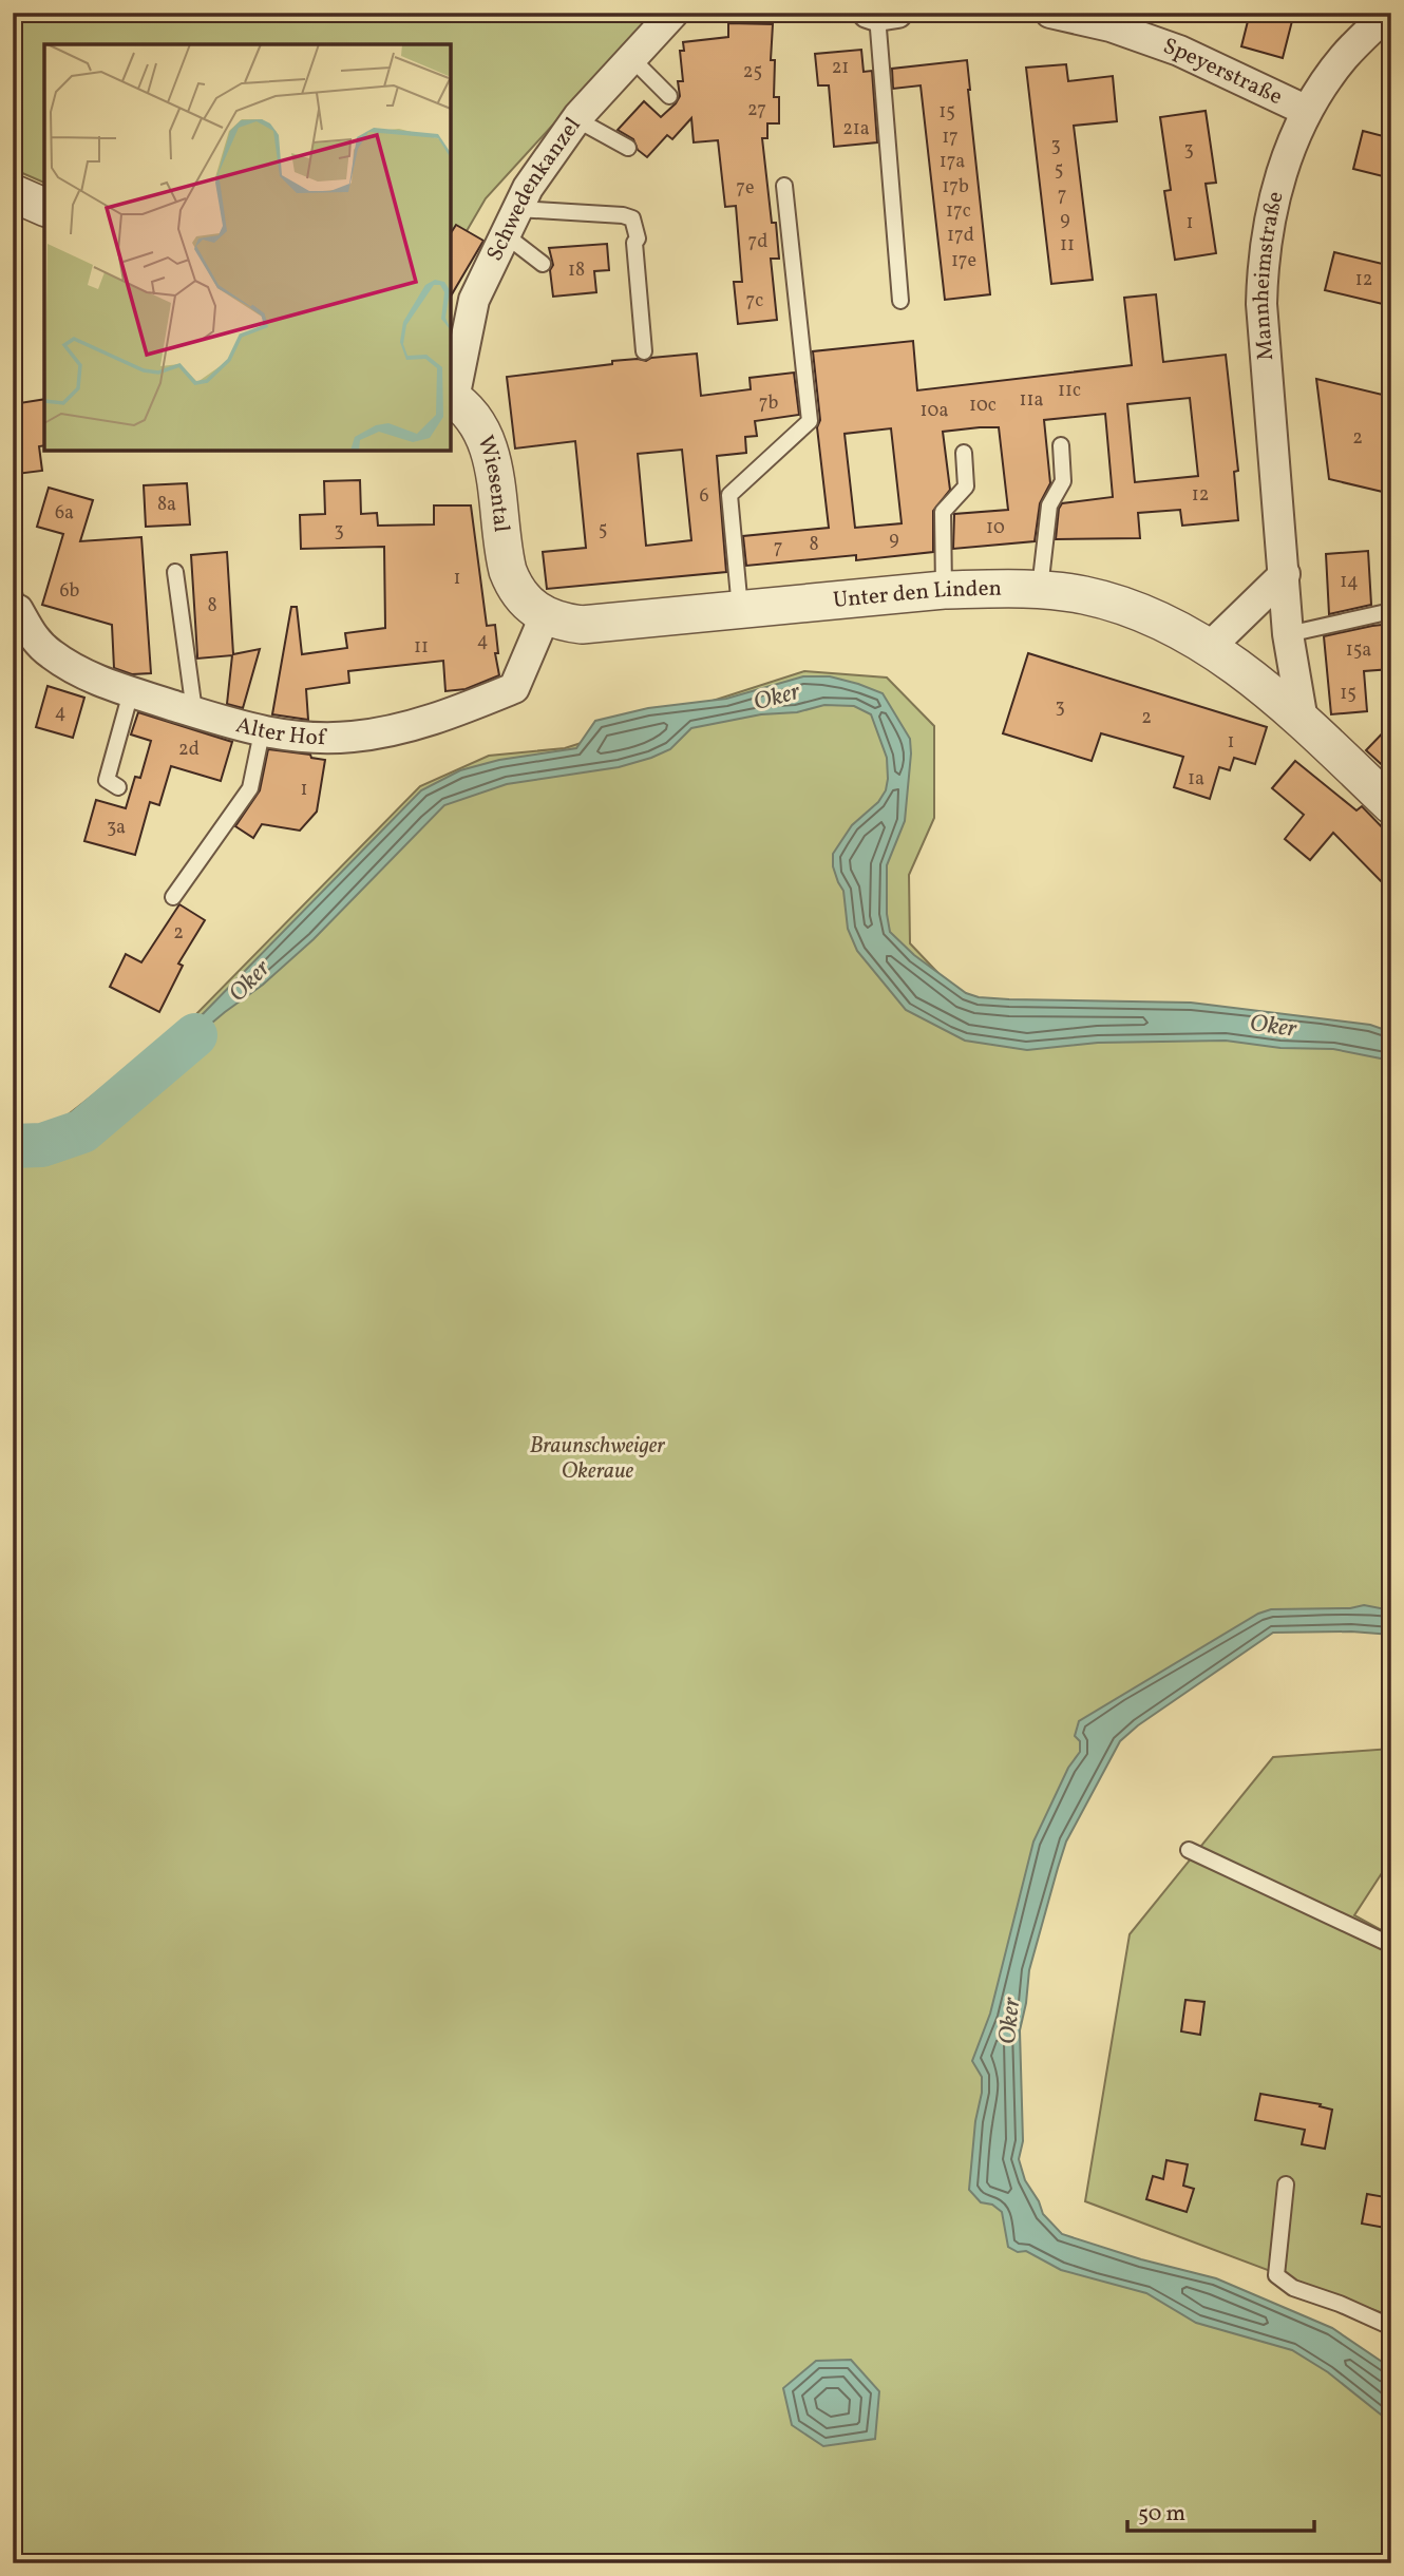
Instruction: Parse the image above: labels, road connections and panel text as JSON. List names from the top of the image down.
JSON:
{
  "streets": {
    "street": [
      "Speyerstraße",
      "Schwedenkanzel",
      "Mannheimstraße",
      "Wiesental",
      "Unter den Linden",
      "Alter Hof"
    ]
  },
  "crossings": [
    ["Speyerstraße", "Mannheimstraße"],
    ["Schwedenkanzel", "Wiesental"],
    ["Mannheimstraße", "Unter den Linden"],
    ["Wiesental", "Unter den Linden"],
    ["Unter den Linden", "Alter Hof"]
  ],
  "water": ["Oker"],
  "parks": ["Braunschweiger Okeraue"],
  "house_numbers": [
    "21",
    "25",
    "27",
    "15",
    "21a",
    "17",
    "3",
    "3",
    "17a",
    "5",
    "17b",
    "7e",
    "7",
    "17c",
    "9",
    "1",
    "17d",
    "7d",
    "11",
    "17e",
    "18",
    "12",
    "7c",
    "11c",
    "11a",
    "7b",
    "10c",
    "10a",
    "2",
    "12",
    "6",
    "8a",
    "6a",
    "10",
    "5",
    "3",
    "9",
    "8",
    "7",
    "1",
    "14",
    "6b",
    "8",
    "4",
    "11",
    "15a",
    "15",
    "3",
    "4",
    "2",
    "1",
    "2d",
    "1a",
    "1",
    "3a",
    "2"
  ],
  "scale_bar": "50 m"
}
